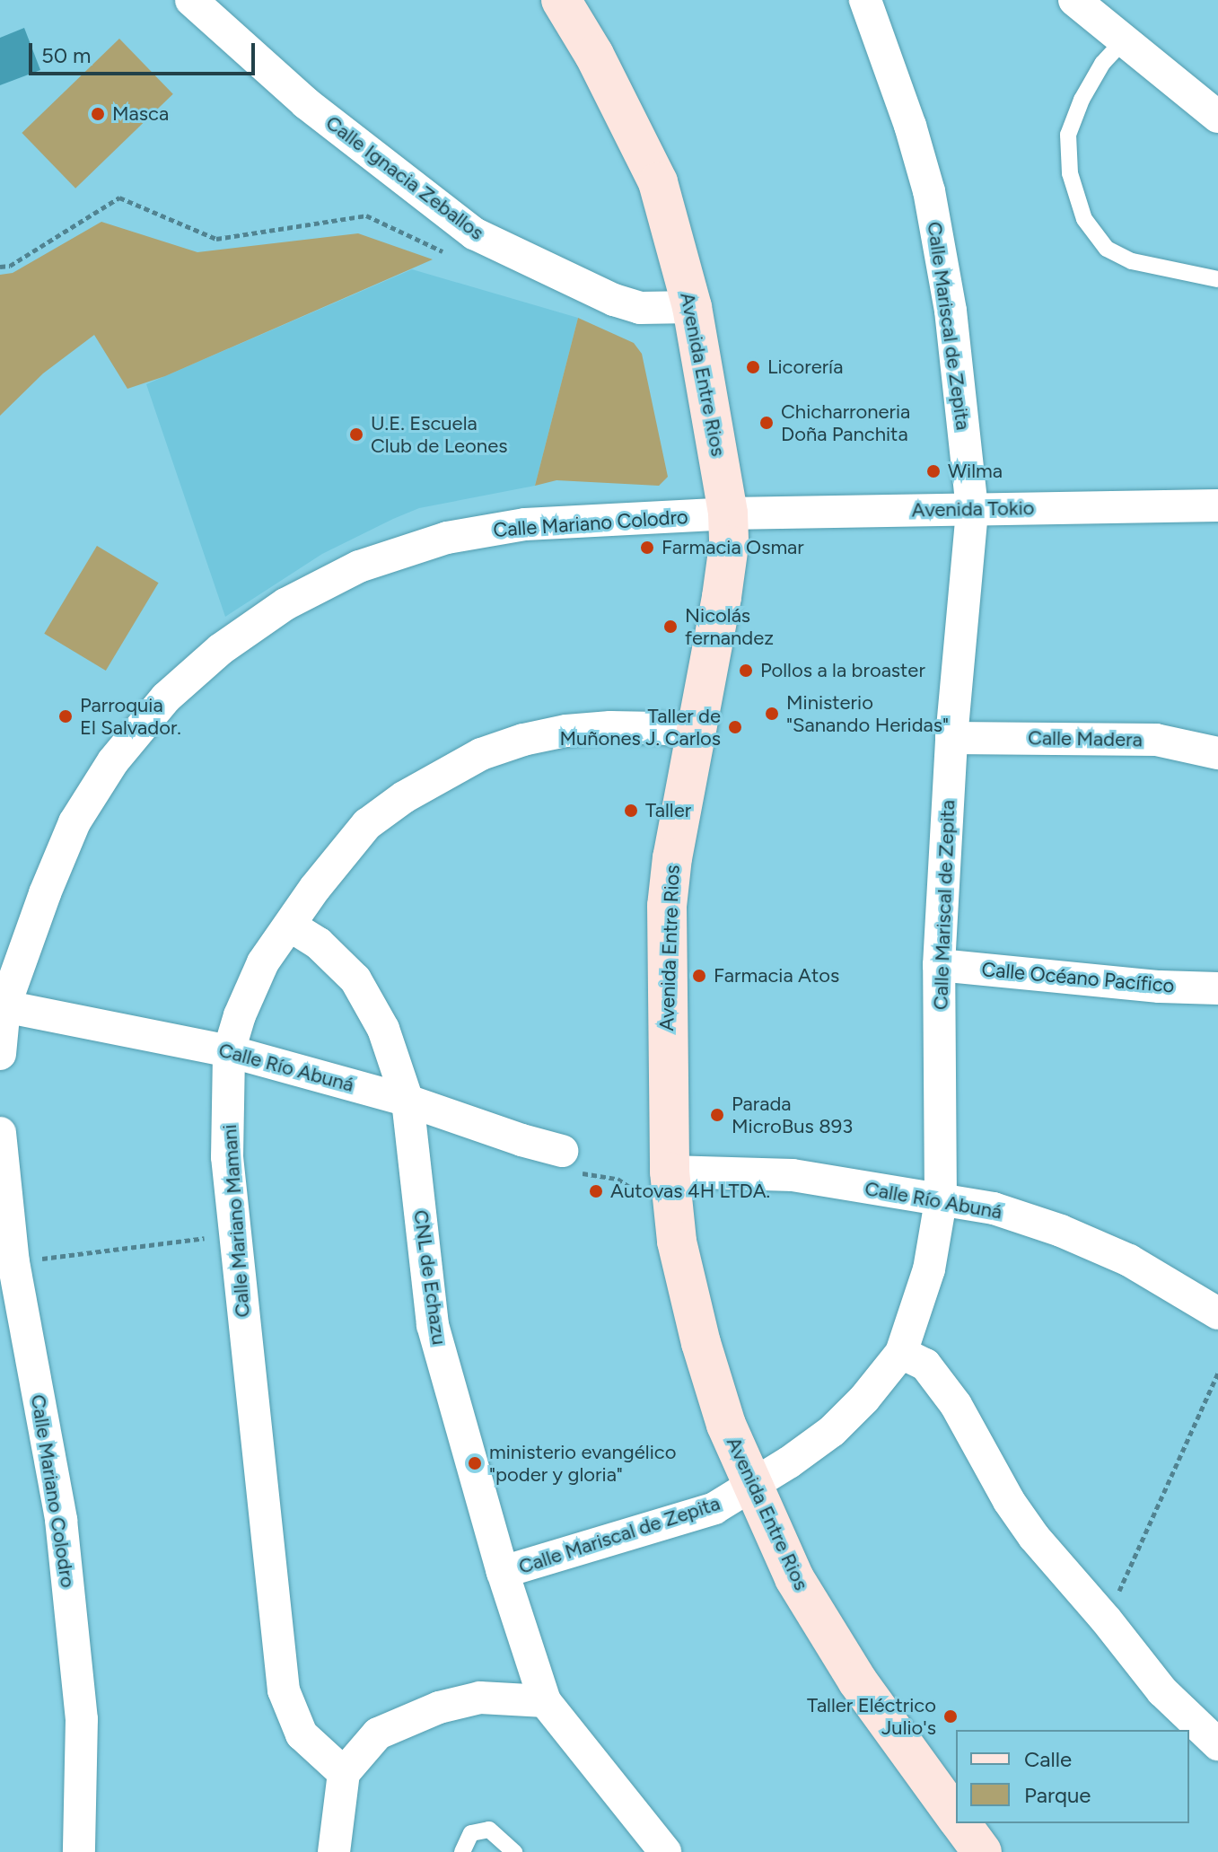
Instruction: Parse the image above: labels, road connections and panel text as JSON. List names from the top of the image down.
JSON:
{
  "streets": {
    "main road": ["Avenida Entre Rios"],
    "street": [
      "Calle Ignacia Zeballos",
      "Calle Mariscal de Zepita",
      "Avenida Tokio",
      "Calle Mariano Colodro",
      "Calle Madera",
      "Calle Océano Pacífico",
      "Calle Río Abuná",
      "Calle Mariano Mamani",
      "CNL de Echazu"
    ]
  },
  "crossings": [
    ["Calle Ignacia Zeballos", "Avenida Entre Rios"],
    ["Calle Mariscal de Zepita", "Avenida Entre Rios"],
    ["Calle Mariscal de Zepita", "Avenida Tokio"],
    ["Calle Mariscal de Zepita", "Calle Madera"],
    ["Calle Mariscal de Zepita", "Calle Océano Pacífico"],
    ["Calle Mariscal de Zepita", "Calle Río Abuná"],
    ["Calle Mariscal de Zepita", "CNL de Echazu"],
    ["Avenida Entre Rios", "Avenida Tokio"],
    ["Avenida Entre Rios", "Calle Mariano Colodro"],
    ["Avenida Entre Rios", "Calle Río Abuná"],
    ["Avenida Entre Rios", "Calle Mariano Mamani"],
    ["Avenida Tokio", "Calle Mariano Colodro"],
    ["Calle Mariano Colodro", "Calle Río Abuná"],
    ["Calle Río Abuná", "Calle Mariano Mamani"],
    ["Calle Río Abuná", "CNL de Echazu"],
    ["Calle Mariano Mamani", "CNL de Echazu"]
  ],
  "places": [
    "Masca",
    "Licorería",
    "Chicharroneria Doña Panchita",
    "U.E. Escuela Club de Leones",
    "Wilma",
    "Farmacia Osmar",
    "Nicolás fernandez",
    "Pollos a la broaster",
    "Ministerio \"Sanando Heridas\"",
    "Parroquia El Salvador.",
    "Taller de Muñones J. Carlos",
    "Taller",
    "Farmacia Atos",
    "Parada MicroBus 893",
    "Autovas 4H LTDA.",
    "ministerio evangélico \"poder y gloria\"",
    "Taller Eléctrico Julio's"
  ],
  "legend": ["Calle", "Parque"],
  "scale_bar": "50 m"
}
